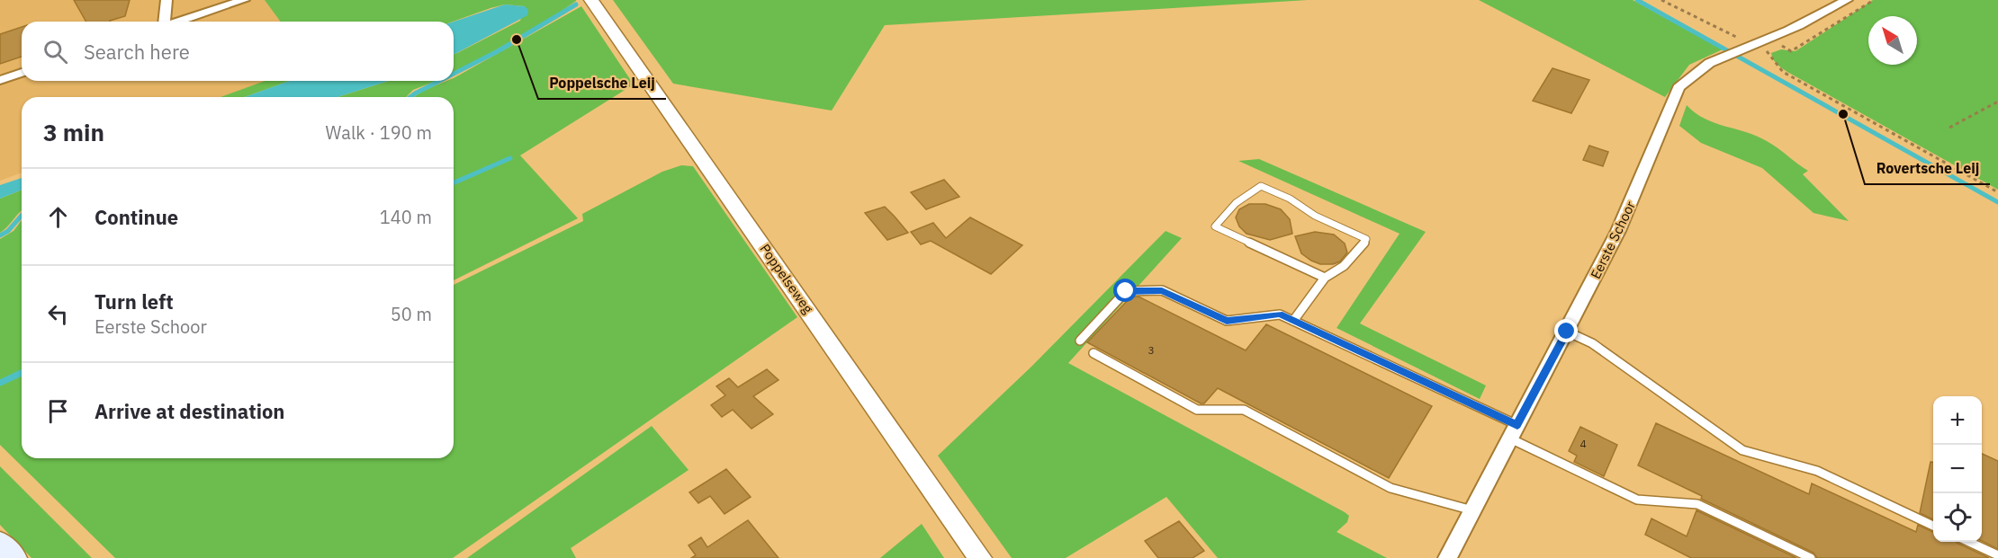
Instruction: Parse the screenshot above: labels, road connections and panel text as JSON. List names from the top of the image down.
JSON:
{
  "streets": {
    "street": ["Eerste Schoor", "Poppelseweg"]
  },
  "places": ["Poppelsche Leij", "Rovertsche Leij"],
  "house_numbers": ["3", "4"],
  "north": "top left",
  "page": {
    "search": "Search here",
    "heading": ["3 min", "Walk · 190 m"],
    "list": [
      ["Continue", "140 m"],
      ["Turn left", "Eerste Schoor", "50 m"],
      "Arrive at destination"
    ],
    "map_buttons": ["+", "−"]
  }
}
